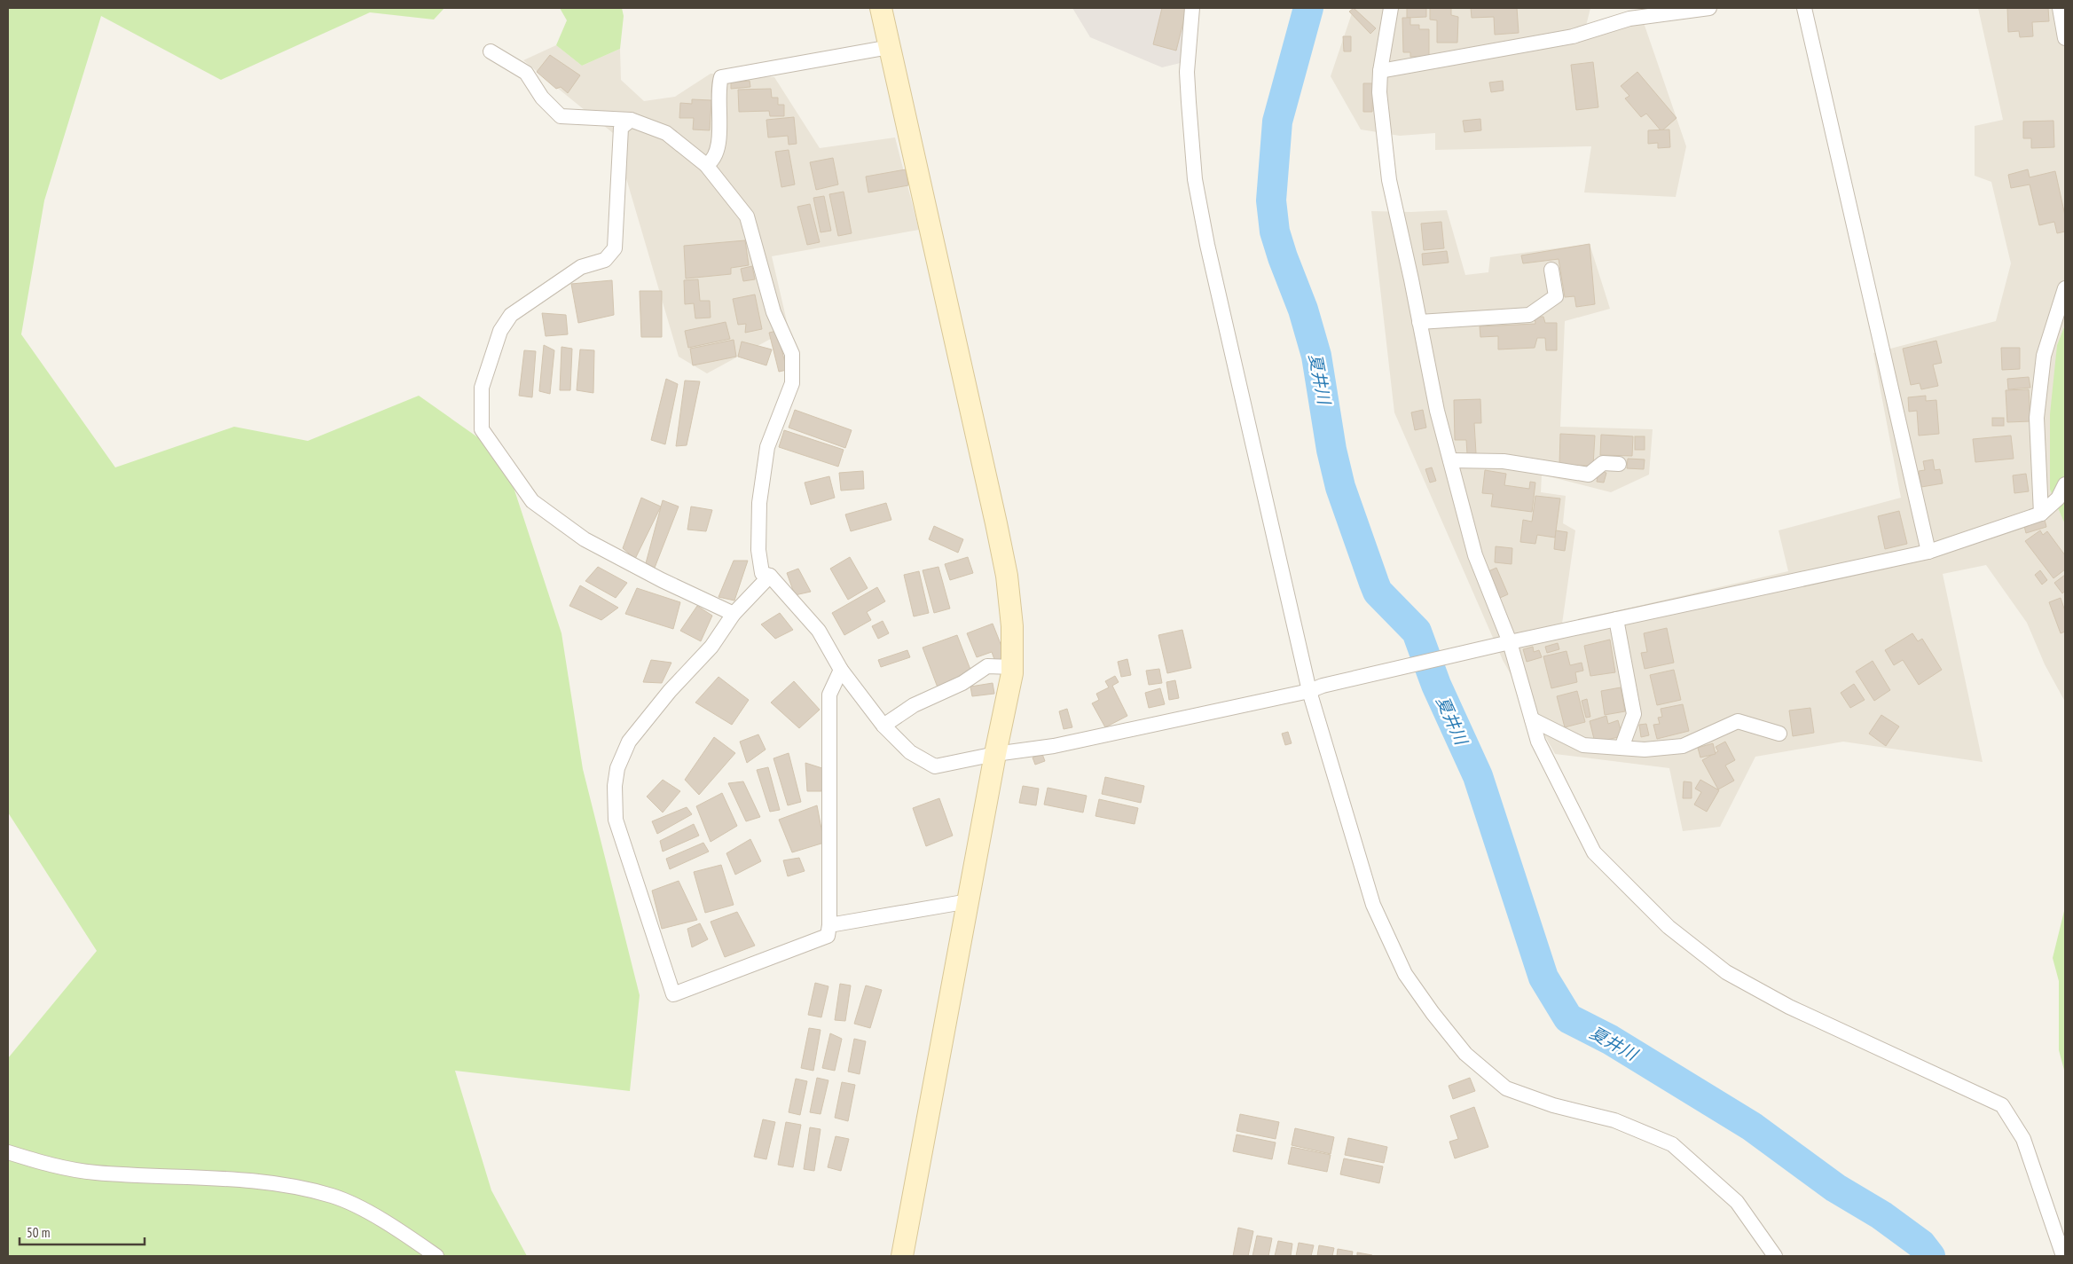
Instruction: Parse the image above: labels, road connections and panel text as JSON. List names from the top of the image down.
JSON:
{
  "water": ["夏井川"],
  "scale_bar": "50 m"
}
